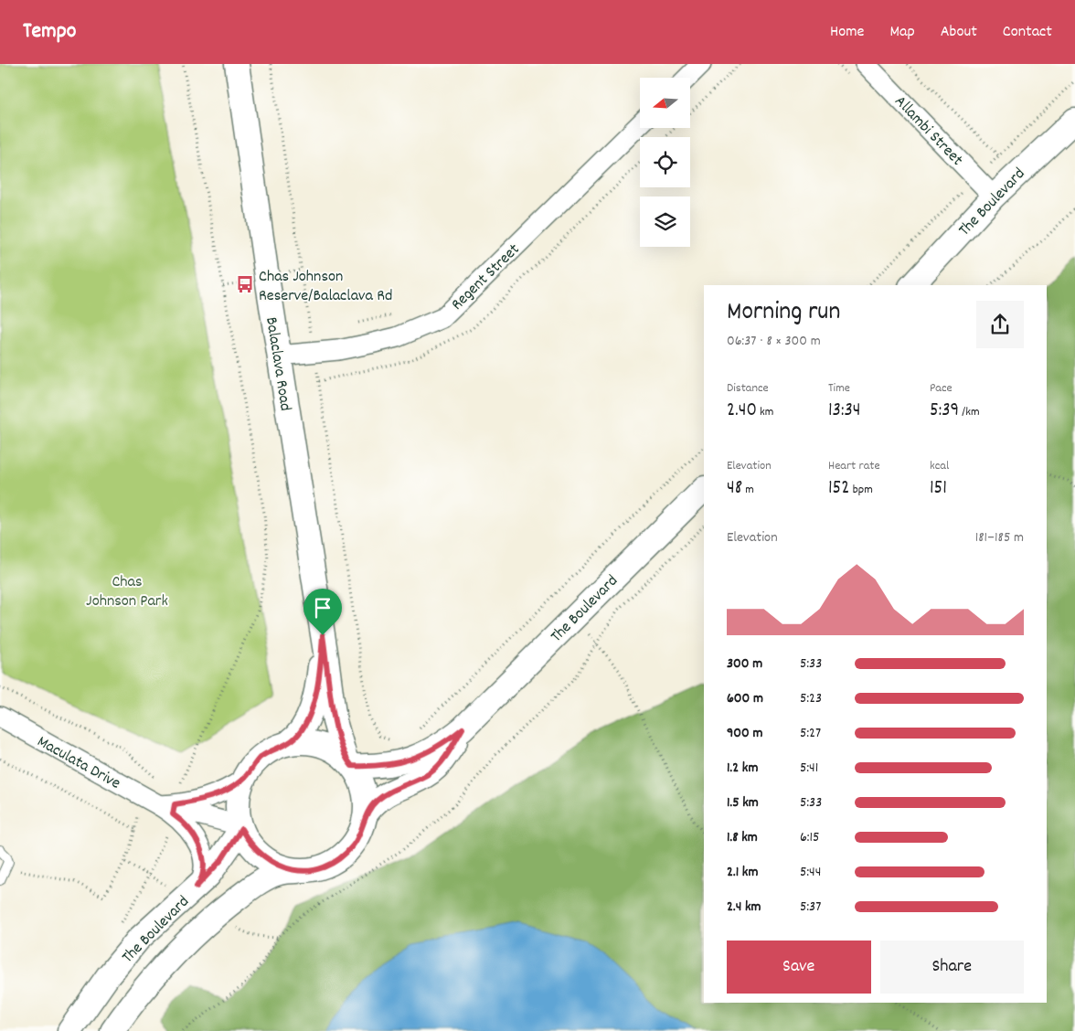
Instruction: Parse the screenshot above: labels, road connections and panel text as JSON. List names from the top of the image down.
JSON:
{
  "streets": {
    "street": [
      "Allambi Street",
      "The Boulevard",
      "Regent Street",
      "Balaclava Road",
      "Maculata Drive"
    ]
  },
  "crossings": [
    ["Allambi Street", "The Boulevard"],
    ["The Boulevard", "Balaclava Road"],
    ["The Boulevard", "Maculata Drive"],
    ["Regent Street", "Balaclava Road"],
    ["Balaclava Road", "Maculata Drive"]
  ],
  "parks": ["Chas Johnson Park"],
  "places": {
    "bus stop": ["Chas Johnson Reserve/Balaclava Rd"]
  },
  "north": "left",
  "page": {
    "header": "Tempo",
    "nav": [
      "Home",
      "Map",
      "About",
      "Contact"
    ],
    "heading": ["Morning run", "06:37 · 8 × 300 m"],
    "stats": [
      ["Distance", "2.40 km"],
      ["Time", "13:34"],
      ["Pace", "5:39 /km"],
      ["Elevation", "48 m"],
      ["Heart rate", "152 bpm"],
      ["kcal", "151"]
    ],
    "chart": ["Elevation", "181–185 m"],
    "list": [
      {
        "name": "300 m",
        "note": "5:33"
      },
      {
        "name": "600 m",
        "note": "5:23"
      },
      {
        "name": "900 m",
        "note": "5:27"
      },
      {
        "name": "1.2 km",
        "note": "5:41"
      },
      {
        "name": "1.5 km",
        "note": "5:33"
      },
      {
        "name": "1.8 km",
        "note": "6:15"
      },
      {
        "name": "2.1 km",
        "note": "5:44"
      },
      {
        "name": "2.4 km",
        "note": "5:37"
      }
    ],
    "buttons": ["Save", "Share"]
  }
}
